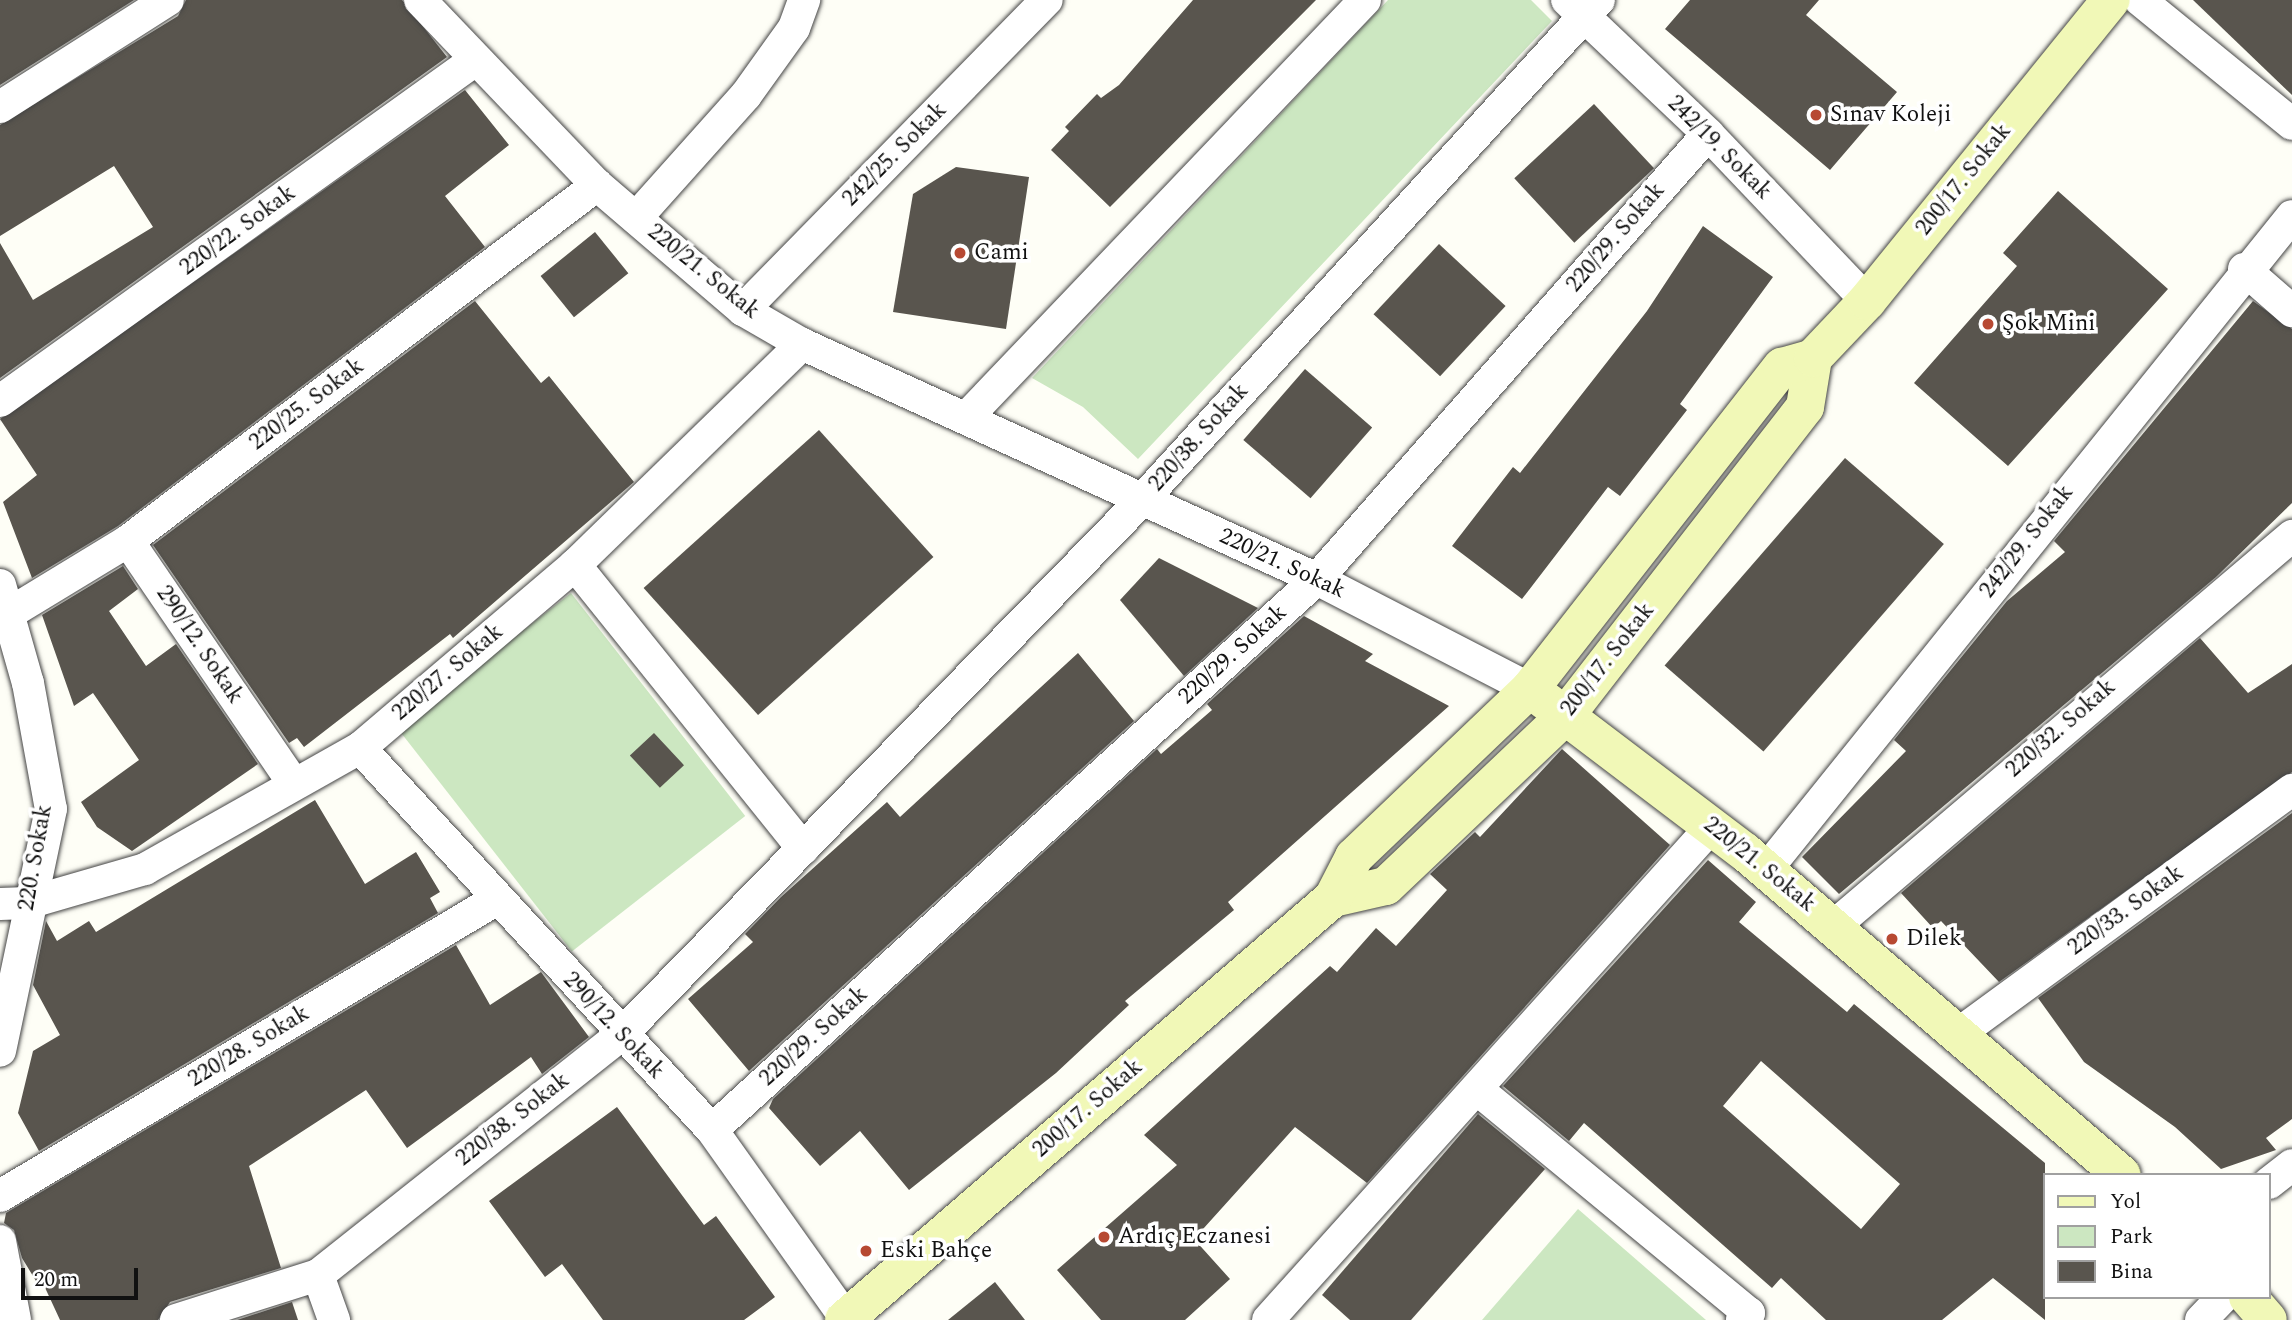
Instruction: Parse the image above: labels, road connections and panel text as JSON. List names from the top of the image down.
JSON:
{
  "streets": {
    "street": [
      "242/19. Sokak",
      "242/25. Sokak",
      "200/17. Sokak",
      "220/22. Sokak",
      "220/29. Sokak",
      "220/21. Sokak",
      "220/25. Sokak",
      "220/38. Sokak",
      "242/29. Sokak",
      "290/12. Sokak",
      "220/27. Sokak",
      "220/32. Sokak",
      "220. Sokak",
      "220/33. Sokak",
      "220/28. Sokak"
    ]
  },
  "crossings": [
    ["242/19. Sokak", "200/17. Sokak"],
    ["242/19. Sokak", "220/29. Sokak"],
    ["242/19. Sokak", "220/38. Sokak"],
    ["242/25. Sokak", "220/21. Sokak"],
    ["200/17. Sokak", "220/21. Sokak"],
    ["200/17. Sokak", "290/12. Sokak"],
    ["220/22. Sokak", "220/21. Sokak"],
    ["220/29. Sokak", "220/21. Sokak"],
    ["220/29. Sokak", "290/12. Sokak"],
    ["220/21. Sokak", "220/25. Sokak"],
    ["220/21. Sokak", "220/38. Sokak"],
    ["220/21. Sokak", "242/29. Sokak"],
    ["220/21. Sokak", "220/27. Sokak"],
    ["220/21. Sokak", "220/32. Sokak"],
    ["220/21. Sokak", "220/33. Sokak"],
    ["220/25. Sokak", "290/12. Sokak"],
    ["220/25. Sokak", "220. Sokak"],
    ["220/38. Sokak", "290/12. Sokak"],
    ["290/12. Sokak", "220/27. Sokak"],
    ["290/12. Sokak", "220/28. Sokak"],
    ["220/27. Sokak", "220. Sokak"]
  ],
  "places": [
    "Sınav Koleji",
    "Cami",
    "Şok Mini",
    "Dilek",
    "Ardıç Eczanesi",
    "Eski Bahçe"
  ],
  "legend": ["Yol", "Park", "Bina"],
  "scale_bar": "20 m"
}
